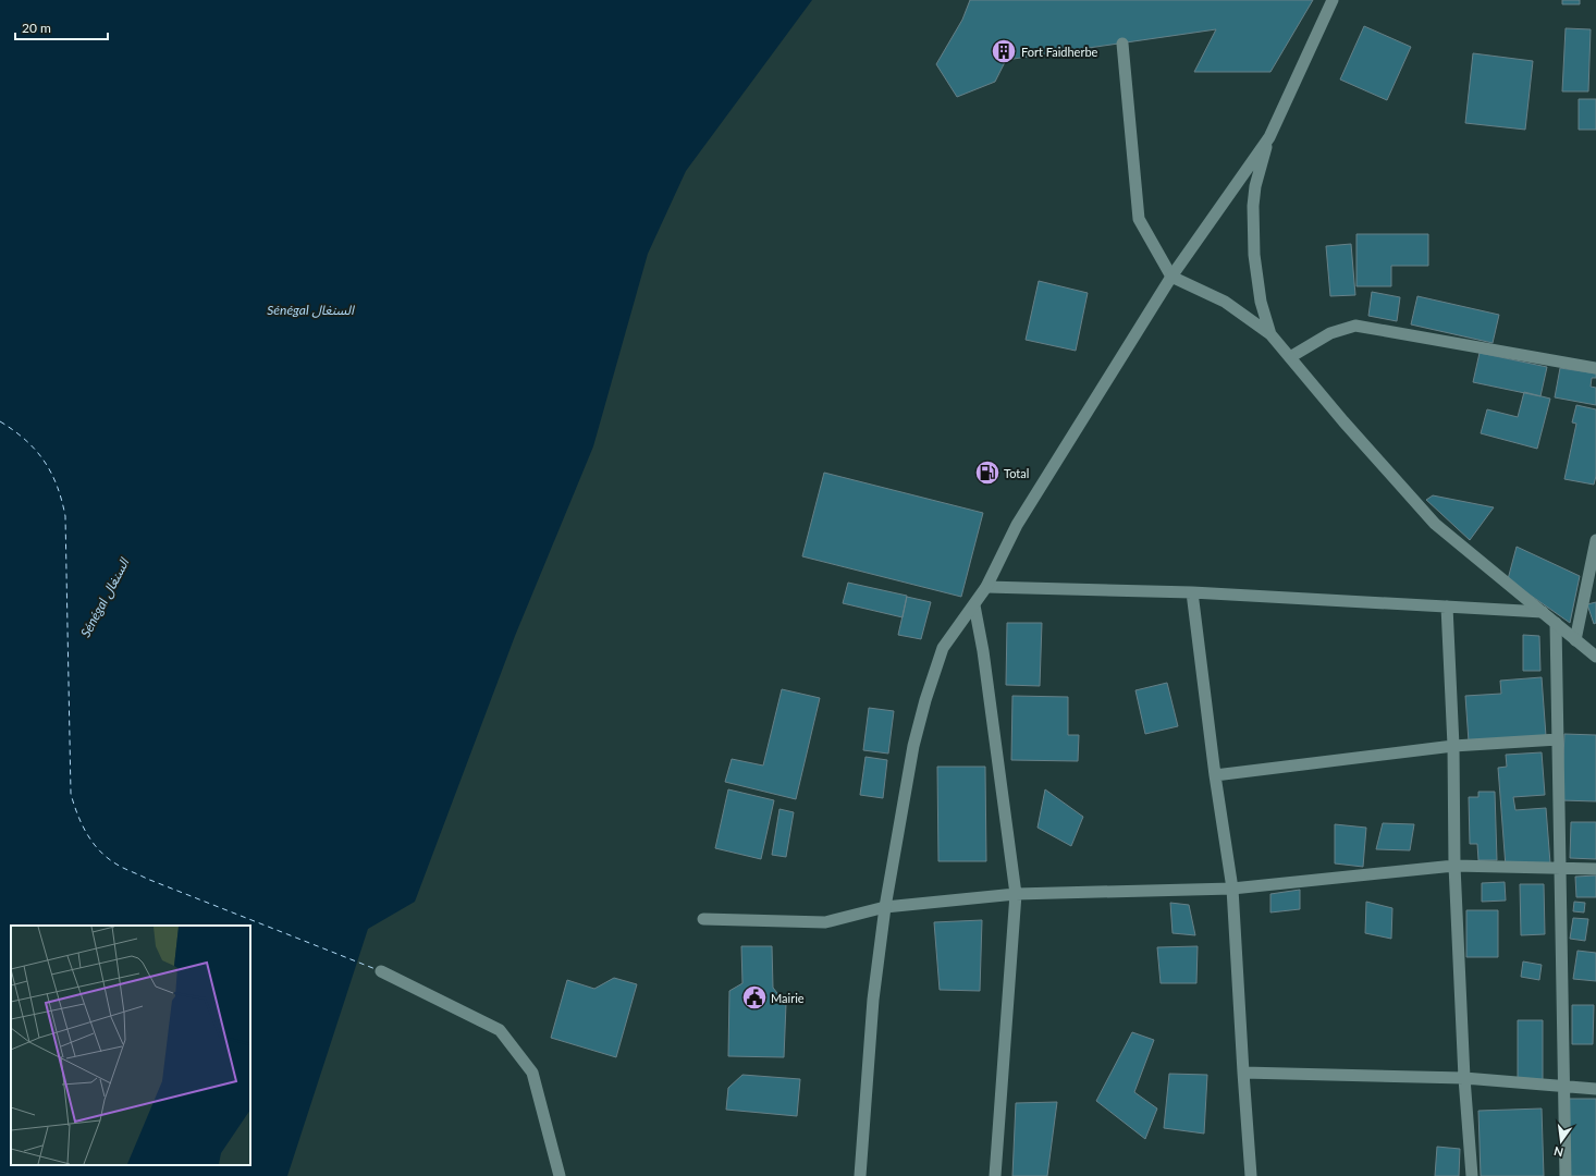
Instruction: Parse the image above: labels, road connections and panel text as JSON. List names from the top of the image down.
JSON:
{
  "water": ["Sénégal السنغال"],
  "places": {
    "building": ["Fort Faidherbe"],
    "fuel station": ["Total"],
    "public building": ["Mairie"]
  },
  "scale_bar": "20 m",
  "north": "bottom"
}
